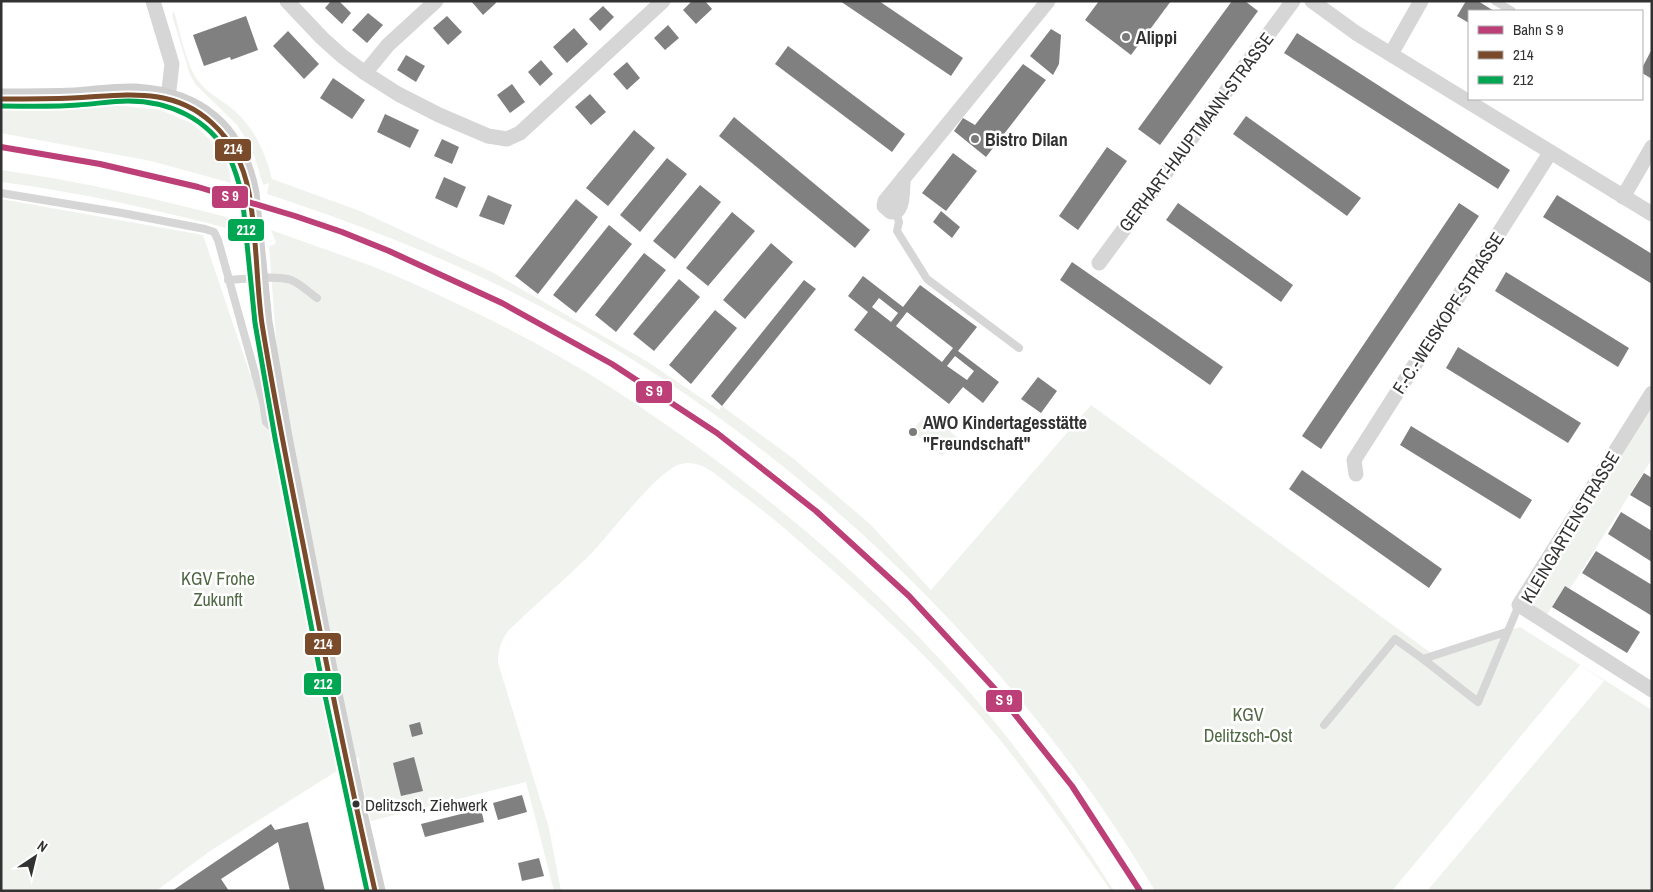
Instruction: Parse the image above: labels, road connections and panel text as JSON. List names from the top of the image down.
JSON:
{
  "streets": {
    "street": ["GERHART-HAUPTMANN-STRASSE", "F.-C.-WEISKOPF-STRASSE", "KLEINGARTENSTRASSE"]
  },
  "parks": ["KGV Frohe Zukunft", "KGV Delitzsch-Ost"],
  "places": [
    "Alippi",
    "Bistro Dilan",
    "AWO Kindertagesstätte \"Freundschaft\"",
    "Delitzsch, Ziehwerk"
  ],
  "lines": ["transit line 214", "transit line 212"],
  "legend": ["Bahn S 9", "214", "212"],
  "north": "top right"
}
